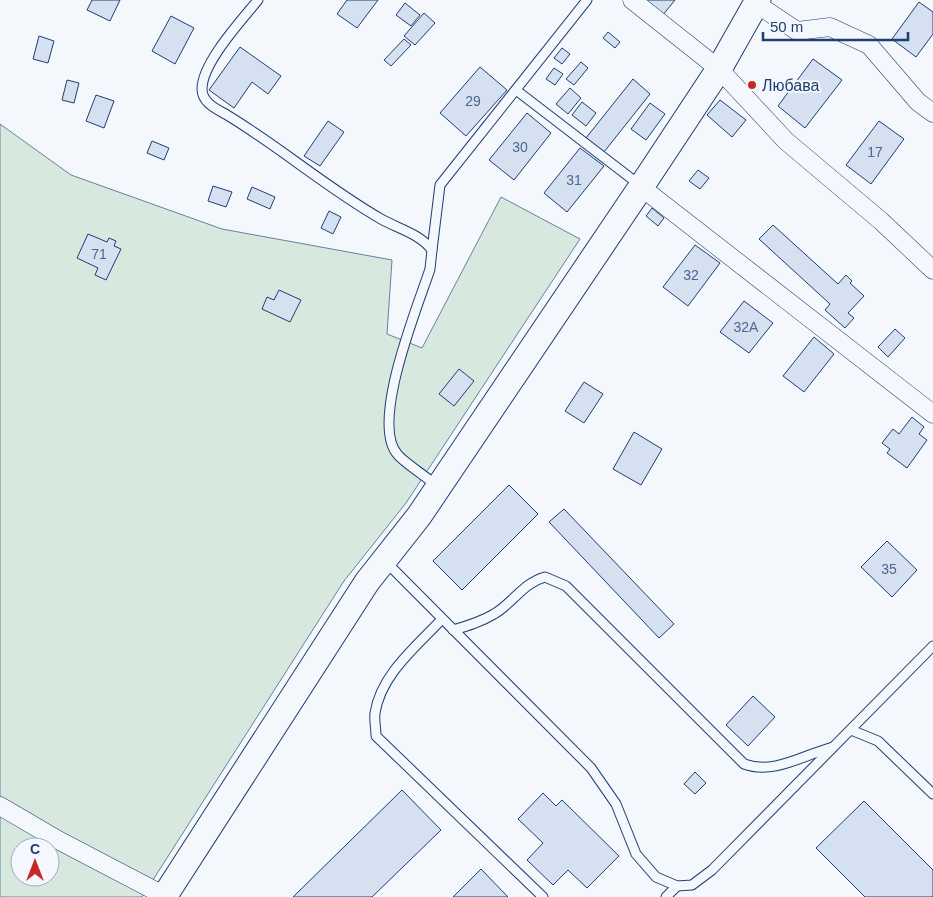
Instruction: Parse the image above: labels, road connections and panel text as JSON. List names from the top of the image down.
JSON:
{
  "places": ["Любава"],
  "house_numbers": [
    "29",
    "30",
    "17",
    "31",
    "71",
    "32",
    "32А",
    "35"
  ],
  "scale_bar": "50 m",
  "north": "top"
}
